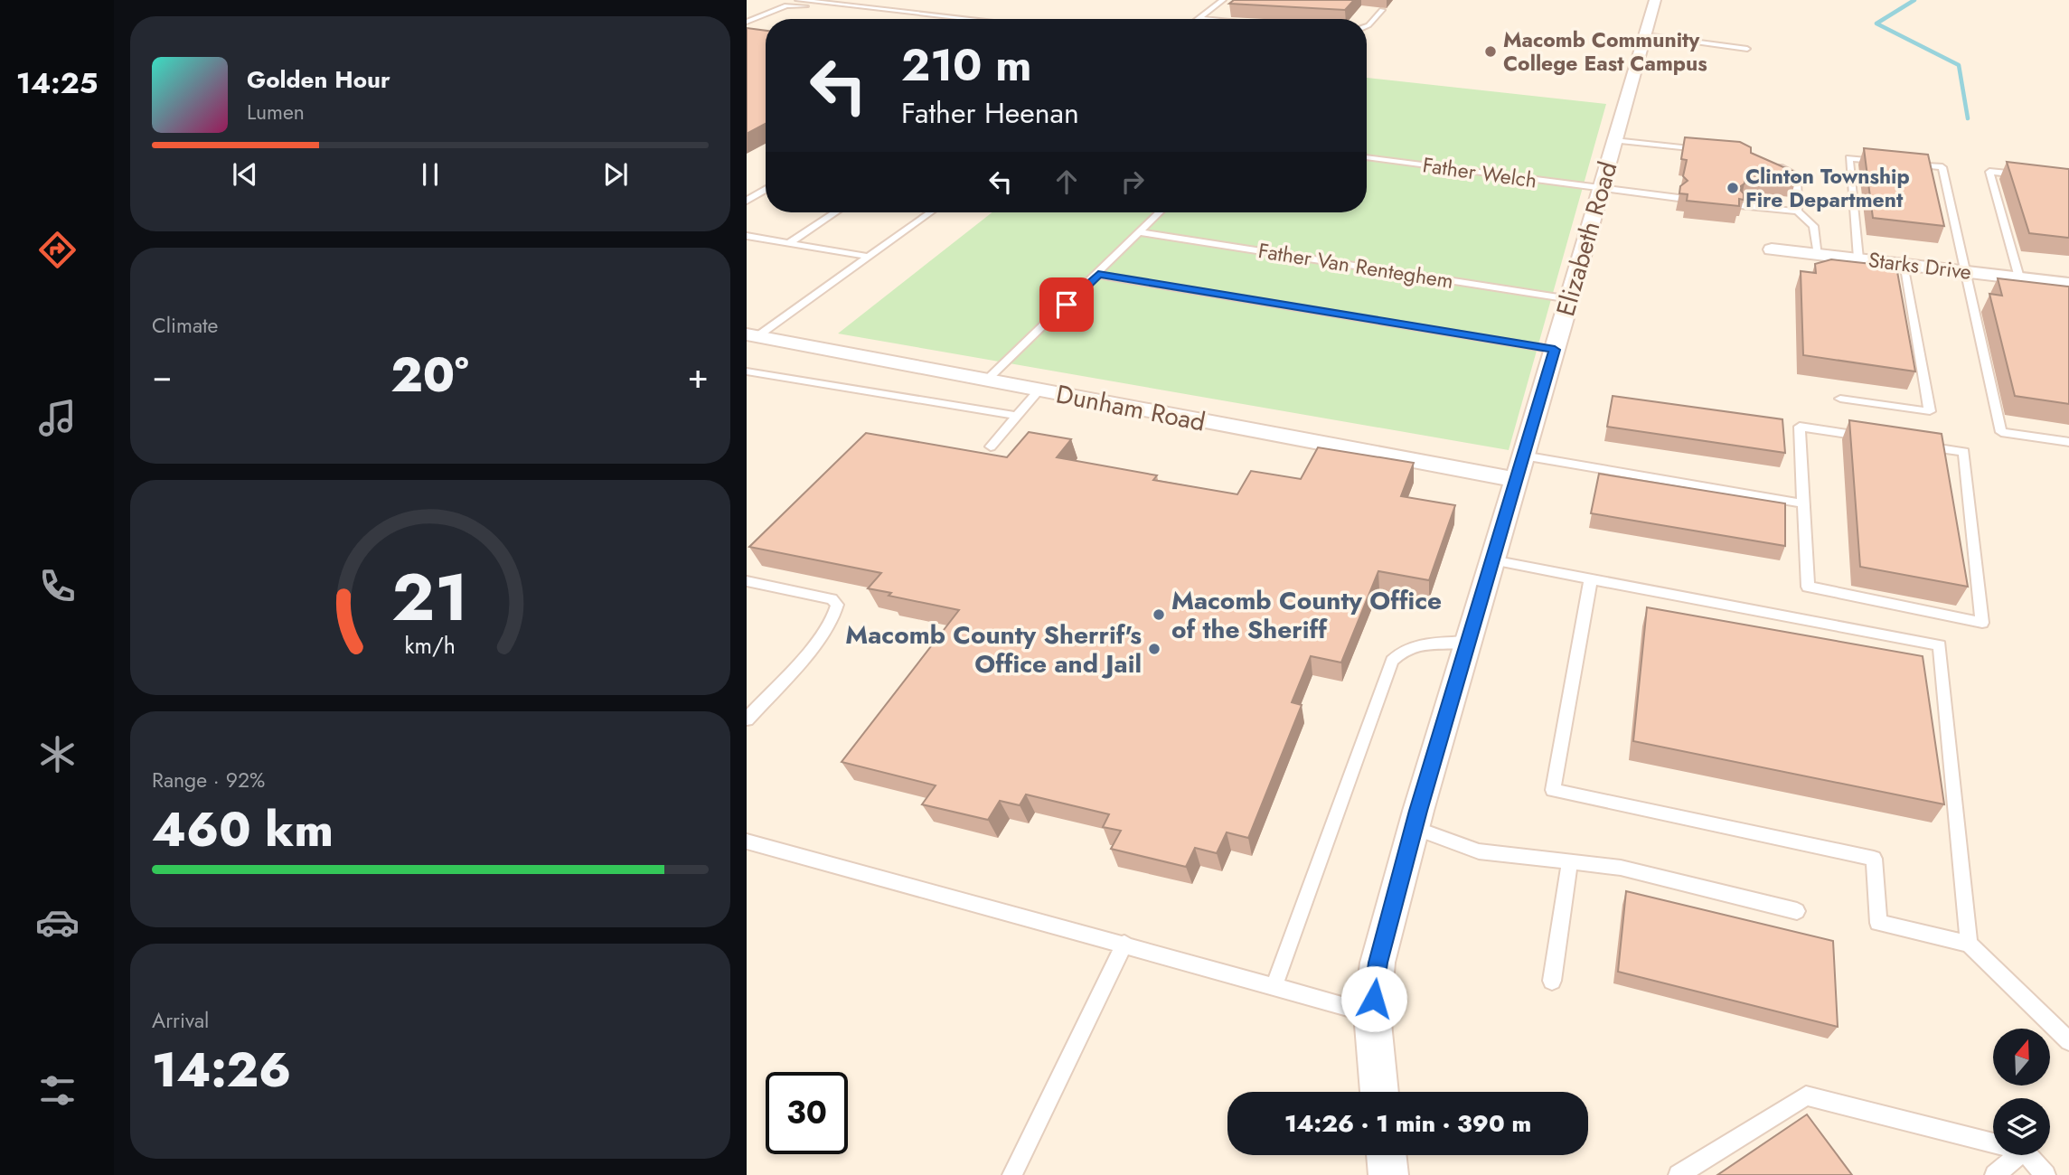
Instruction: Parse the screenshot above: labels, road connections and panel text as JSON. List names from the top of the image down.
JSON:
{
  "streets": {
    "street": ["Elizabeth Road", "Starks Drive", "Dunham Road"],
    "lane": ["Father Welch", "Father Van Renteghem"]
  },
  "crossings": [
    ["Father Welch", "Elizabeth Road"],
    ["Elizabeth Road", "Father Van Renteghem"],
    ["Elizabeth Road", "Dunham Road"]
  ],
  "places": [
    "Macomb Community College East Campus",
    "Clinton Township Fire Department",
    "Macomb County Office of the Sheriff",
    "Macomb County Sherrif's Office and Jail"
  ],
  "north": "top",
  "page": {
    "tabs": "14:25",
    "turn": ["210 m", "Father Heenan"],
    "song": ["Golden Hour", "Lumen"],
    "tile": [
      "Climate",
      ["Range · 92%", "460 km"],
      ["Arrival", "14:26"]
    ],
    "heat": ["−", "20°", "+"],
    "limit": "30",
    "trip": "14:26 · 1 min · 390 m",
    "gauge": ["21", "km/h"]
  }
}
